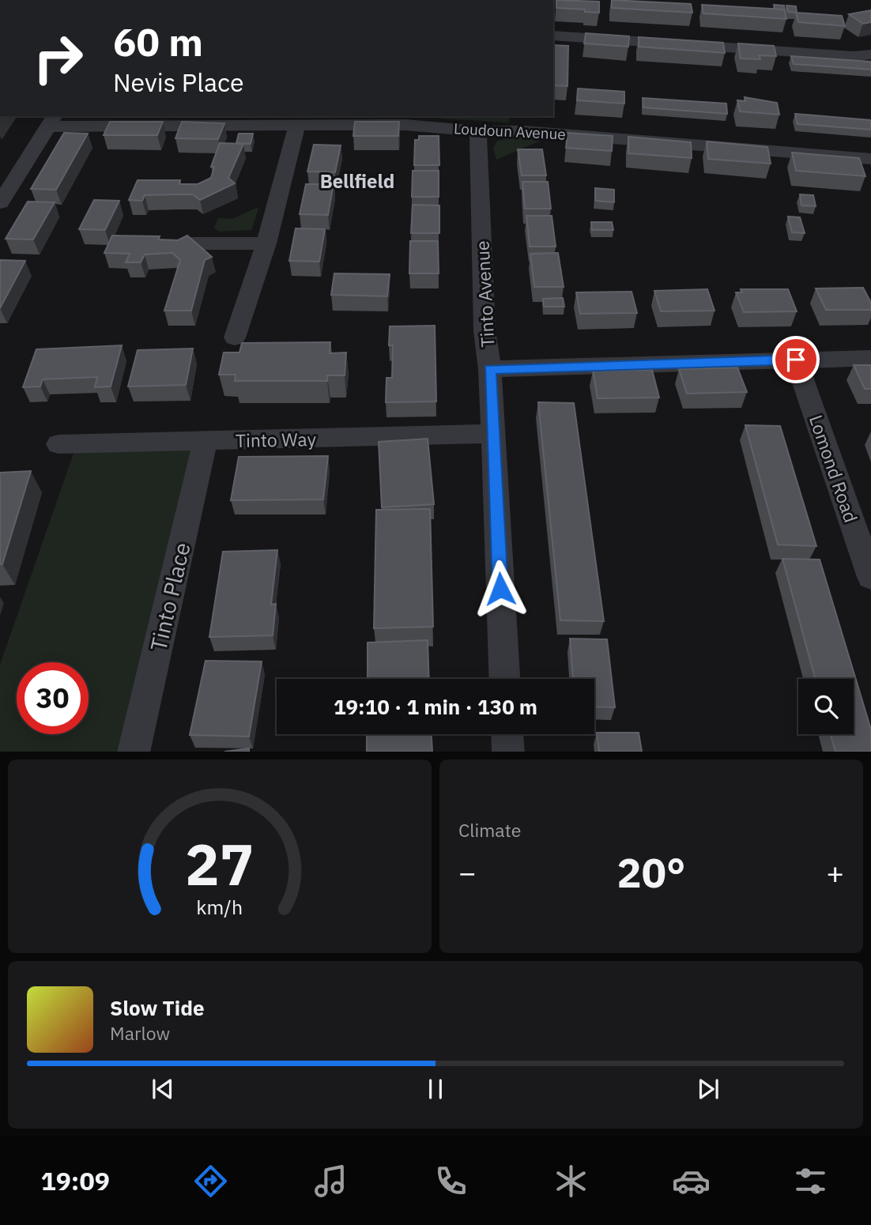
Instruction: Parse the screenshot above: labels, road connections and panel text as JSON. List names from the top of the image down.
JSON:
{
  "streets": {
    "street": [
      "Loudoun Avenue",
      "Tinto Avenue",
      "Tinto Way",
      "Lomond Road",
      "Tinto Place"
    ]
  },
  "crossings": [
    ["Loudoun Avenue", "Tinto Avenue"],
    ["Tinto Avenue", "Tinto Way"],
    ["Tinto Way", "Tinto Place"]
  ],
  "districts": ["Bellfield"],
  "page": {
    "turn": ["60 m", "Nevis Place"],
    "limit": "30",
    "trip": "19:10 · 1 min · 130 m",
    "tile": "Climate",
    "heat": ["−", "20°", "+"],
    "song": ["Slow Tide", "Marlow"],
    "tabs": "19:09",
    "gauge": ["27", "km/h"]
  }
}
